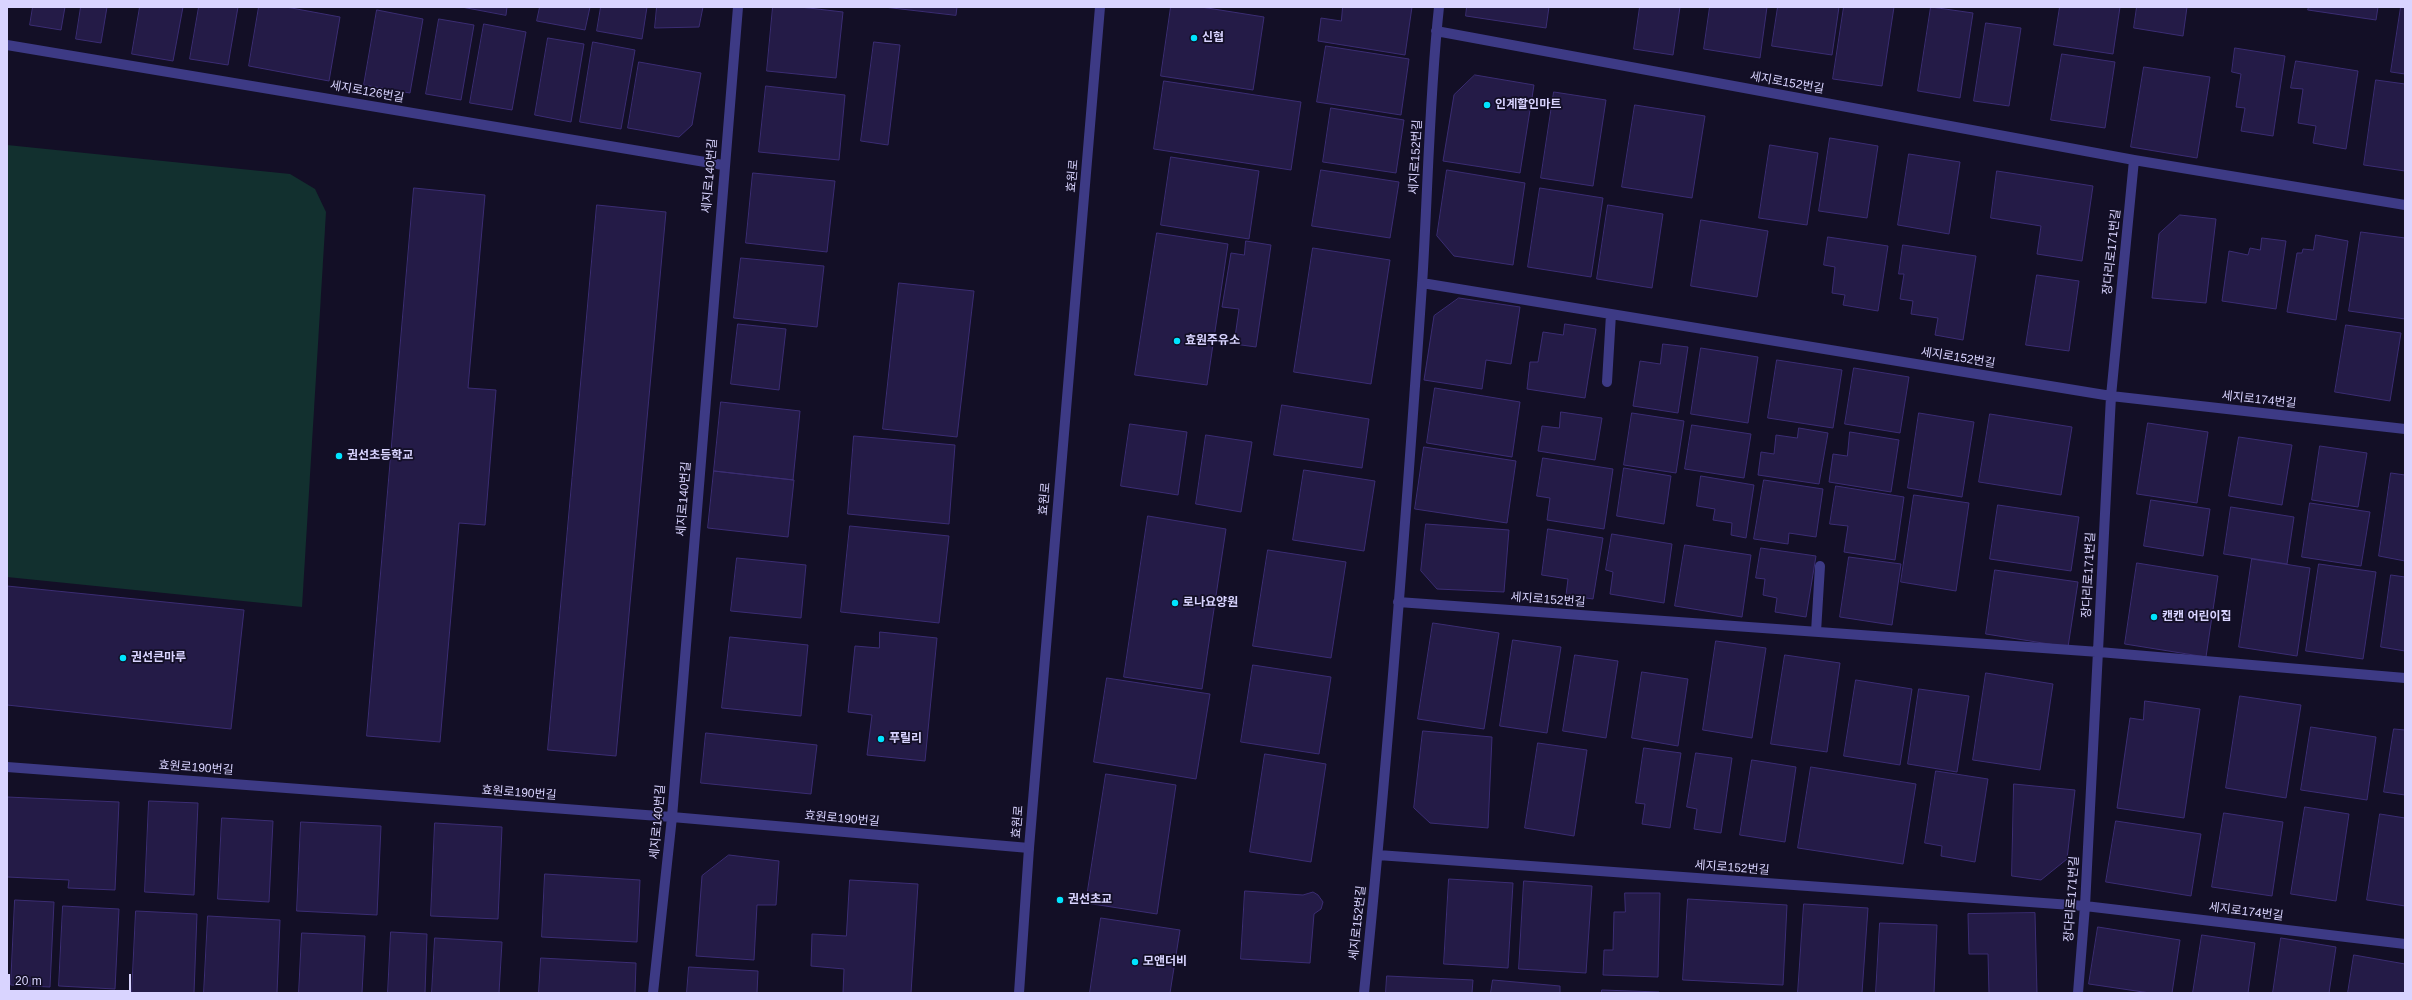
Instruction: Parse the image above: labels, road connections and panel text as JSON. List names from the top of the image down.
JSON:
{
  "streets": {
    "street": [
      "세지로152번길",
      "세지로126번길",
      "세지로140번길",
      "효원로",
      "장다리로171번길",
      "세지로174번길",
      "효원로190번길"
    ]
  },
  "crossings": [
    ["세지로152번길", "장다리로171번길"],
    ["세지로152번길", "세지로174번길"],
    ["세지로126번길", "세지로140번길"],
    ["세지로140번길", "효원로190번길"],
    ["효원로", "효원로190번길"],
    ["장다리로171번길", "세지로174번길"]
  ],
  "places": [
    "신협",
    "인계할인마트",
    "효원주유소",
    "권선초등학교",
    "로나요양원",
    "캔캔 어린이집",
    "권선큰마루",
    "푸릴리",
    "권선초교",
    "모앤더비"
  ],
  "scale_bar": "20 m"
}
